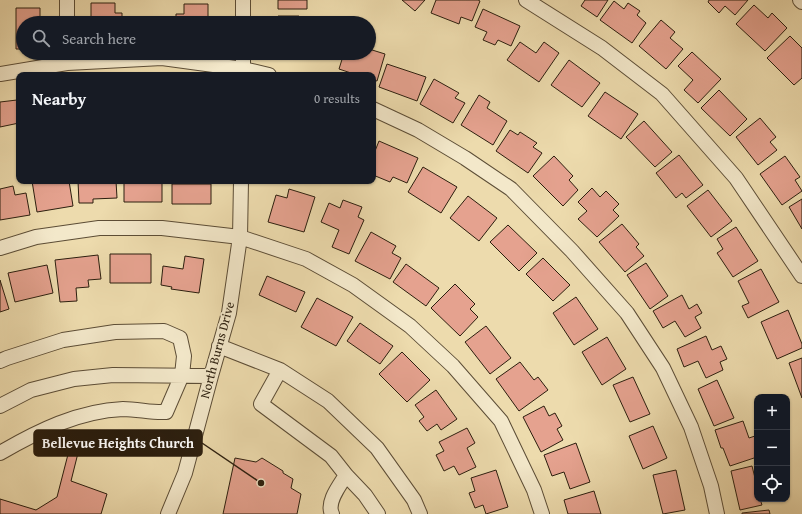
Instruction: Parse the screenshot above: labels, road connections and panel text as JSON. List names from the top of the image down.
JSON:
{
  "streets": {
    "street": ["North Burns Drive"]
  },
  "places": ["Bellevue Heights Church"],
  "page": {
    "search": "Search here",
    "heading": ["Nearby", "0 results"],
    "map_buttons": ["+", "−"]
  }
}
